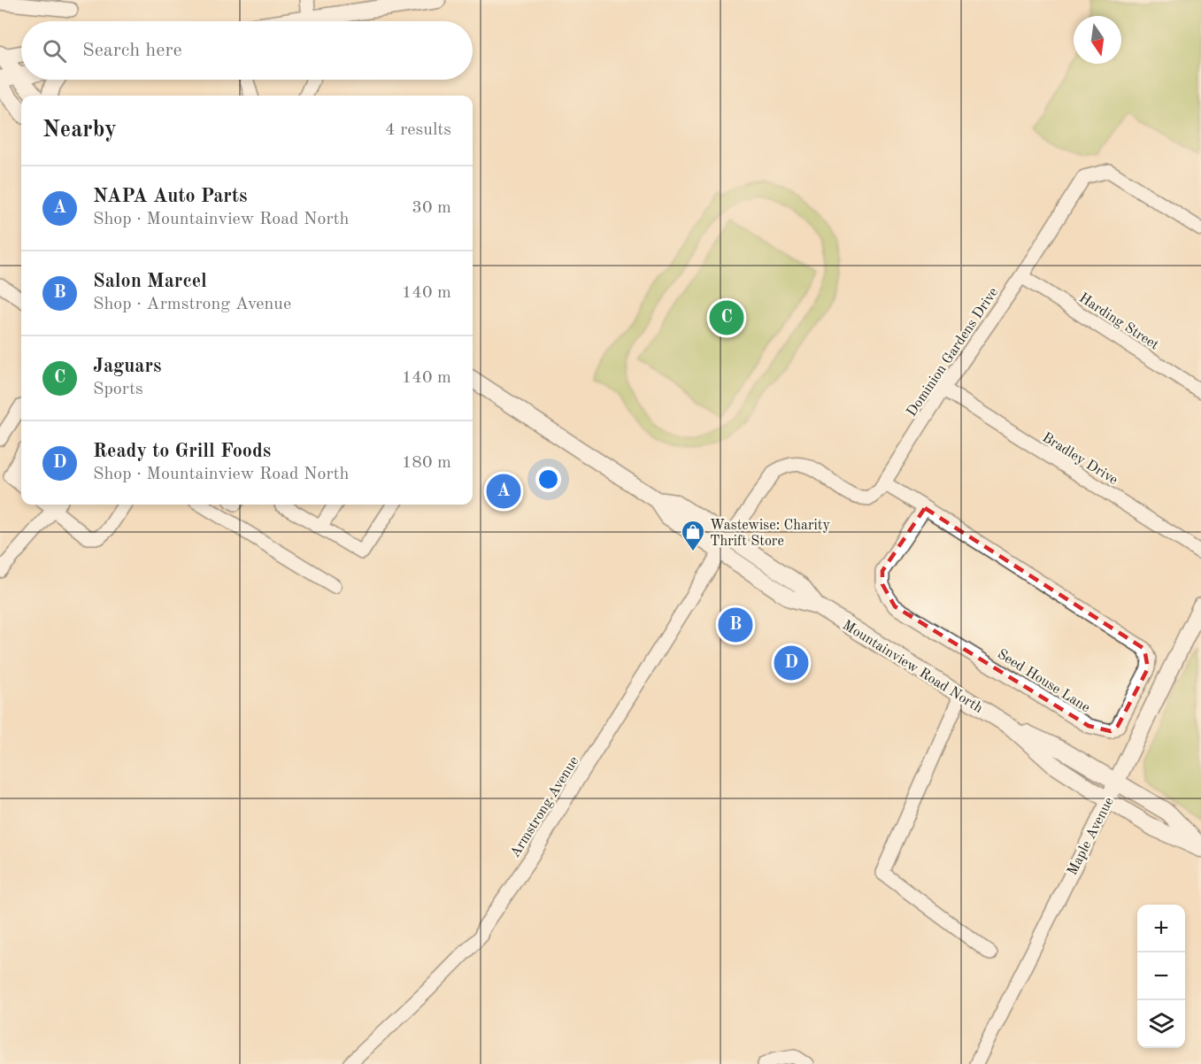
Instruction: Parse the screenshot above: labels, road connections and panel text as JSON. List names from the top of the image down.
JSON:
{
  "streets": {
    "main road": ["Mountainview Road North", "Maple Avenue"],
    "street": [
      "Harding Street",
      "Dominion Gardens Drive",
      "Bradley Drive",
      "Seed House Lane",
      "Armstrong Avenue"
    ]
  },
  "crossings": [
    ["Harding Street", "Dominion Gardens Drive"],
    ["Dominion Gardens Drive", "Bradley Drive"],
    ["Dominion Gardens Drive", "Mountainview Road North"],
    ["Dominion Gardens Drive", "Seed House Lane"],
    ["Dominion Gardens Drive", "Armstrong Avenue"],
    ["Mountainview Road North", "Armstrong Avenue"],
    ["Mountainview Road North", "Maple Avenue"]
  ],
  "places": {
    "shop": ["Wastewise: Charity Thrift Store"]
  },
  "north": "bottom",
  "page": {
    "search": "Search here",
    "heading": ["Nearby", "4 results"],
    "list": [
      {
        "mark": "A",
        "name": "NAPA Auto Parts",
        "note": "Shop · Mountainview Road North",
        "value": "30 m"
      },
      {
        "mark": "B",
        "name": "Salon Marcel",
        "note": "Shop · Armstrong Avenue",
        "value": "140 m"
      },
      {
        "mark": "C",
        "name": "Jaguars",
        "note": "Sports",
        "value": "140 m"
      },
      {
        "mark": "D",
        "name": "Ready to Grill Foods",
        "note": "Shop · Mountainview Road North",
        "value": "180 m"
      }
    ],
    "pins": [
      "C",
      "A",
      "B",
      "D"
    ],
    "map_buttons": ["+", "−"]
  }
}
